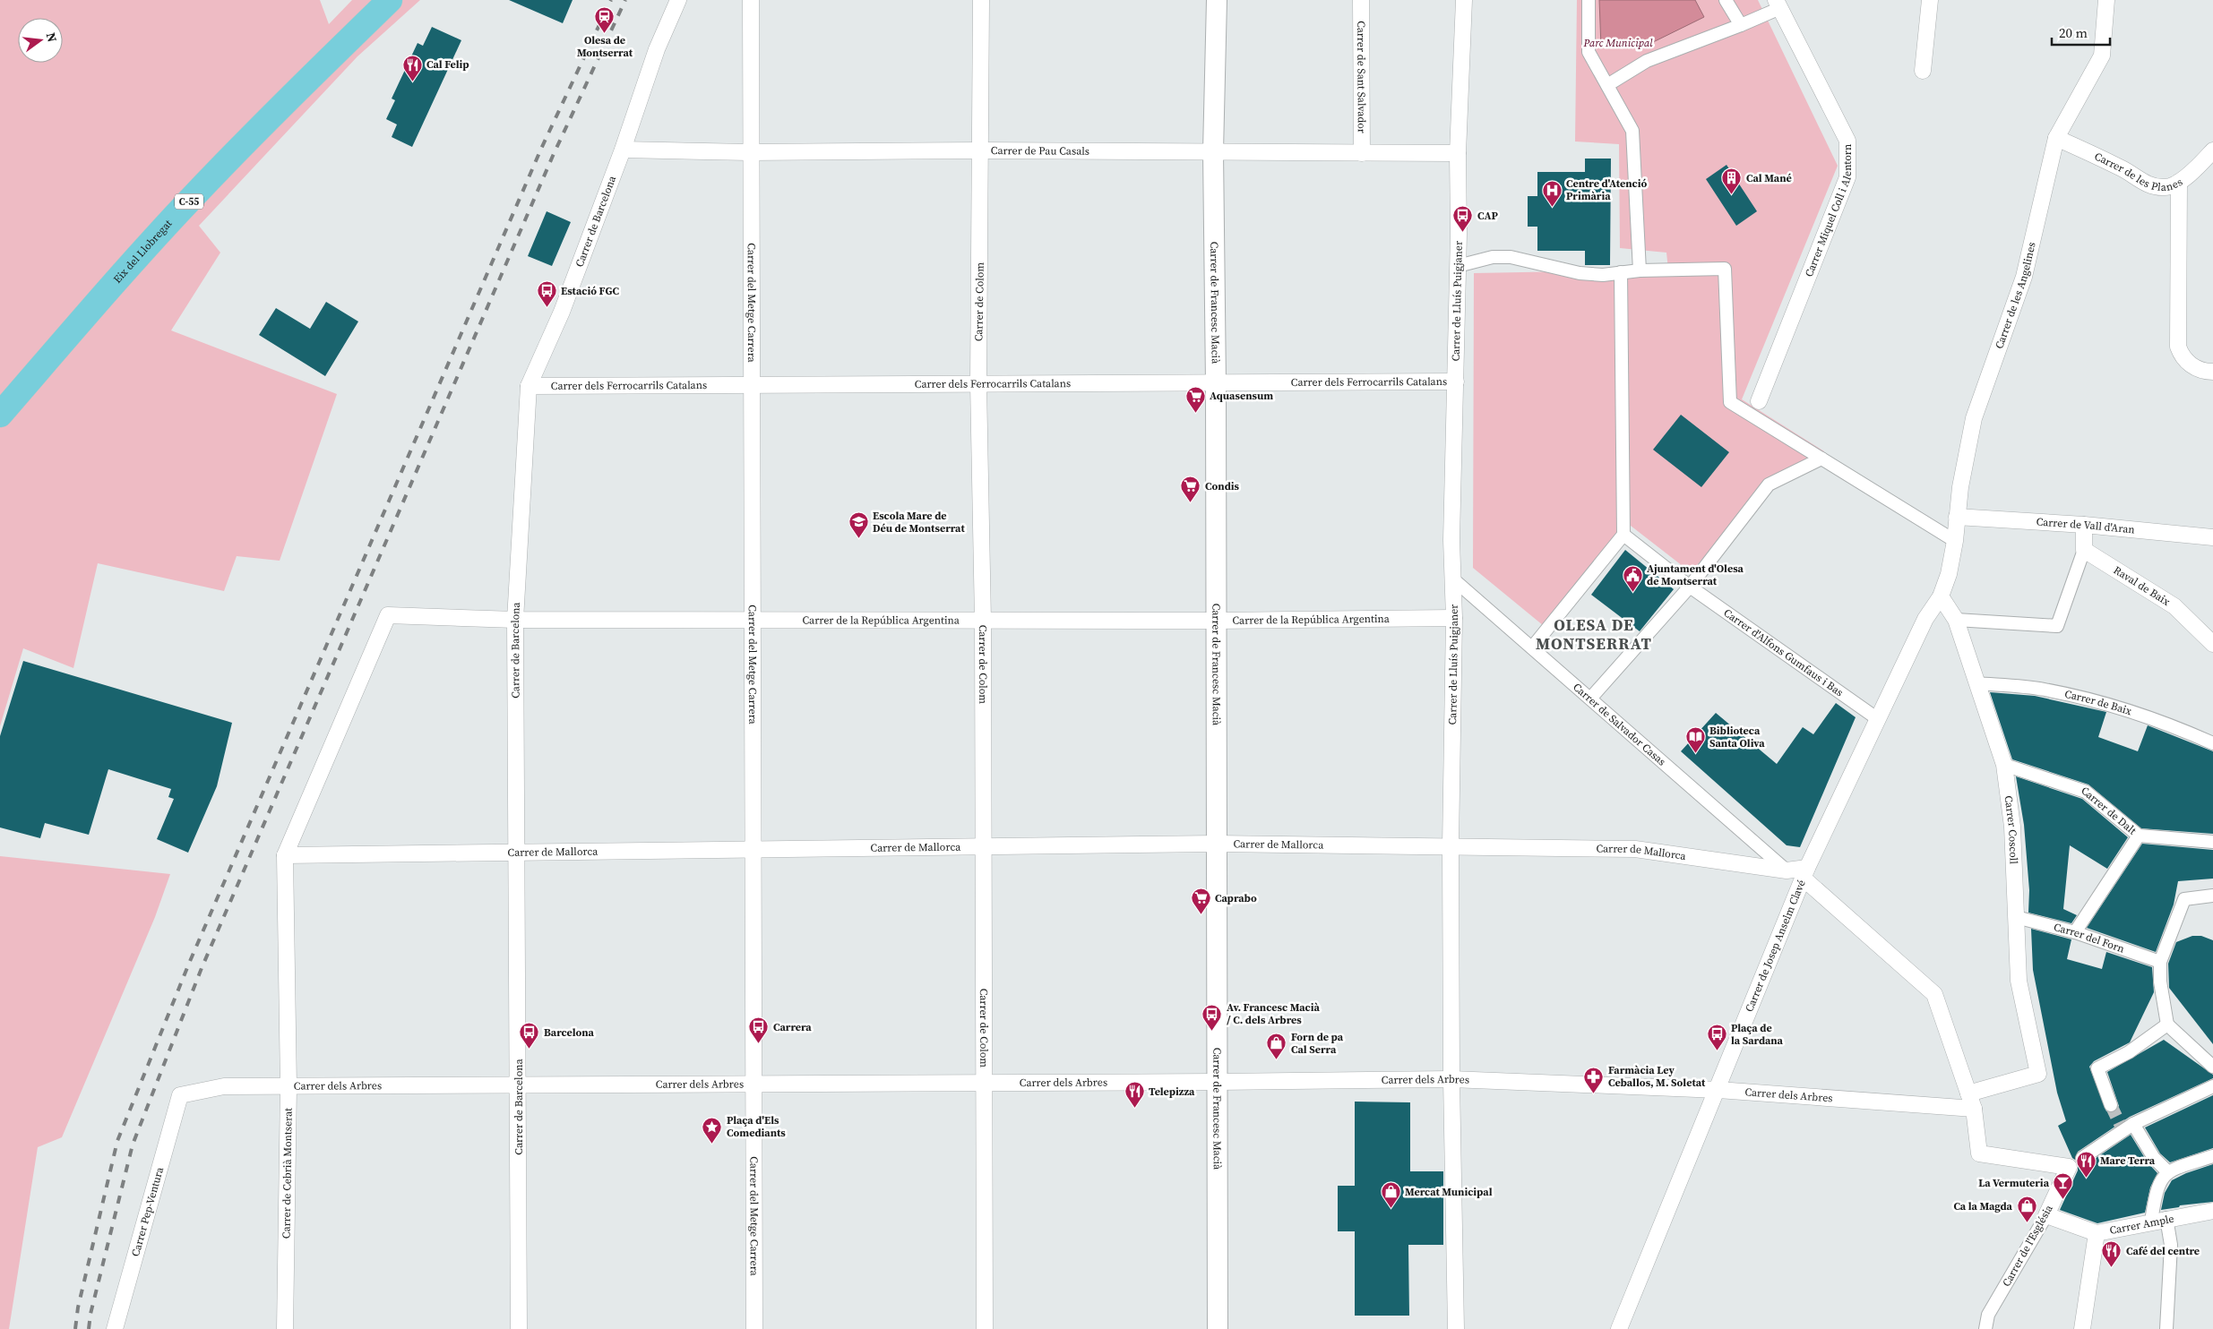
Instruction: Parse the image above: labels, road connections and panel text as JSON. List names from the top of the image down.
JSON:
{
  "streets": {
    "highway": ["C-55", "Eix del Llobregat"],
    "street": [
      "Carrer de Sant Salvador",
      "Carrer de Pau Casals",
      "Carrer de les Planes",
      "Carrer Miquel Coll i Alentorn",
      "Carrer de Barcelona",
      "Carrer de les Angelines",
      "Carrer del Metge Carrera",
      "Carrer de Colom",
      "Carrer de Francesc Macià",
      "Carrer de Lluís Puigjaner",
      "Carrer dels Ferrocarrils Catalans",
      "Carrer de Vall d'Aran",
      "Raval de Baix",
      "Carrer de la República Argentina",
      "Carrer d'Alfons Gumfaus i Bas",
      "Carrer de Baix",
      "Carrer de Salvador Casas",
      "Carrer de Dalt",
      "Carrer Coscoll",
      "Carrer de Mallorca",
      "Carrer del Forn",
      "Carrer de Josep Anselm Clavé",
      "Carrer dels Arbres",
      "Carrer de Cebrià Montserat",
      "Carrer Pep-Ventura",
      "Carrer Ample",
      "Carrer de l'Església"
    ]
  },
  "crossings": [
    ["Carrer de Sant Salvador", "Carrer de Pau Casals"],
    ["Carrer de Pau Casals", "Carrer de Barcelona"],
    ["Carrer de Pau Casals", "Carrer del Metge Carrera"],
    ["Carrer de Pau Casals", "Carrer de Colom"],
    ["Carrer de Pau Casals", "Carrer de Francesc Macià"],
    ["Carrer de Pau Casals", "Carrer de Lluís Puigjaner"],
    ["Carrer de les Planes", "Carrer de les Angelines"],
    ["Carrer de Barcelona", "Carrer dels Ferrocarrils Catalans"],
    ["Carrer de Barcelona", "Carrer de la República Argentina"],
    ["Carrer de Barcelona", "Carrer de Mallorca"],
    ["Carrer de Barcelona", "Carrer dels Arbres"],
    ["Carrer de les Angelines", "Carrer de Vall d'Aran"],
    ["Carrer de les Angelines", "Carrer Coscoll"],
    ["Carrer de les Angelines", "Carrer de Josep Anselm Clavé"],
    ["Carrer del Metge Carrera", "Carrer dels Ferrocarrils Catalans"],
    ["Carrer del Metge Carrera", "Carrer de la República Argentina"],
    ["Carrer del Metge Carrera", "Carrer de Mallorca"],
    ["Carrer del Metge Carrera", "Carrer dels Arbres"],
    ["Carrer de Colom", "Carrer dels Ferrocarrils Catalans"],
    ["Carrer de Colom", "Carrer de la República Argentina"],
    ["Carrer de Colom", "Carrer de Mallorca"],
    ["Carrer de Colom", "Carrer dels Arbres"],
    ["Carrer de Francesc Macià", "Carrer dels Ferrocarrils Catalans"],
    ["Carrer de Francesc Macià", "Carrer de la República Argentina"],
    ["Carrer de Francesc Macià", "Carrer de Mallorca"],
    ["Carrer de Francesc Macià", "Carrer dels Arbres"],
    ["Carrer de Lluís Puigjaner", "Carrer dels Ferrocarrils Catalans"],
    ["Carrer de Lluís Puigjaner", "Carrer de la República Argentina"],
    ["Carrer de Lluís Puigjaner", "Carrer de Salvador Casas"],
    ["Carrer de Lluís Puigjaner", "Carrer de Mallorca"],
    ["Carrer de Lluís Puigjaner", "Carrer dels Arbres"],
    ["Carrer de la República Argentina", "Carrer de Mallorca"],
    ["Carrer de la República Argentina", "Carrer de Cebrià Montserat"],
    ["Carrer d'Alfons Gumfaus i Bas", "Carrer de Josep Anselm Clavé"],
    ["Carrer de Baix", "Carrer Coscoll"],
    ["Carrer de Salvador Casas", "Carrer de Mallorca"],
    ["Carrer de Dalt", "Carrer Coscoll"],
    ["Carrer Coscoll", "Carrer del Forn"],
    ["Carrer Coscoll", "Carrer de Josep Anselm Clavé"],
    ["Carrer de Mallorca", "Carrer de Josep Anselm Clavé"],
    ["Carrer de Mallorca", "Carrer de Cebrià Montserat"],
    ["Carrer de Josep Anselm Clavé", "Carrer dels Arbres"],
    ["Carrer dels Arbres", "Carrer de Cebrià Montserat"],
    ["Carrer dels Arbres", "Carrer Pep-Ventura"],
    ["Carrer Ample", "Carrer de l'Església"]
  ],
  "districts": ["OLESA DE MONTSERRAT"],
  "parks": ["Parc Municipal"],
  "places": {
    "station": ["Olesa de Montserrat"],
    "restaurant": [
      "Cal Felip",
      "Telepizza",
      "Mare Terra",
      "Café del centre"
    ],
    "building": ["Cal Mané"],
    "hospital": ["Centre d'Atenció Primària"],
    "bus stop": [
      "CAP",
      "Estació FGC",
      "Av. Francesc Macià / C. dels Arbres",
      "Carrera",
      "Barcelona",
      "Plaça de la Sardana"
    ],
    "supermarket": ["Aquasensum", "Condis", "Caprabo"],
    "school or university": ["Escola Mare de Déu de Montserrat"],
    "public building": ["Ajuntament d'Olesa de Montserrat"],
    "library": ["Biblioteca Santa Oliva"],
    "shop": ["Forn de pa Cal Serra", "Mercat Municipal", "Ca la Magda"],
    "pharmacy": ["Farmàcia Ley Ceballos, M. Soletat"],
    "place": ["Plaça d'Els Comediants"],
    "bar": ["La Vermuteria"]
  },
  "scale_bar": "20 m",
  "north": "right"
}
